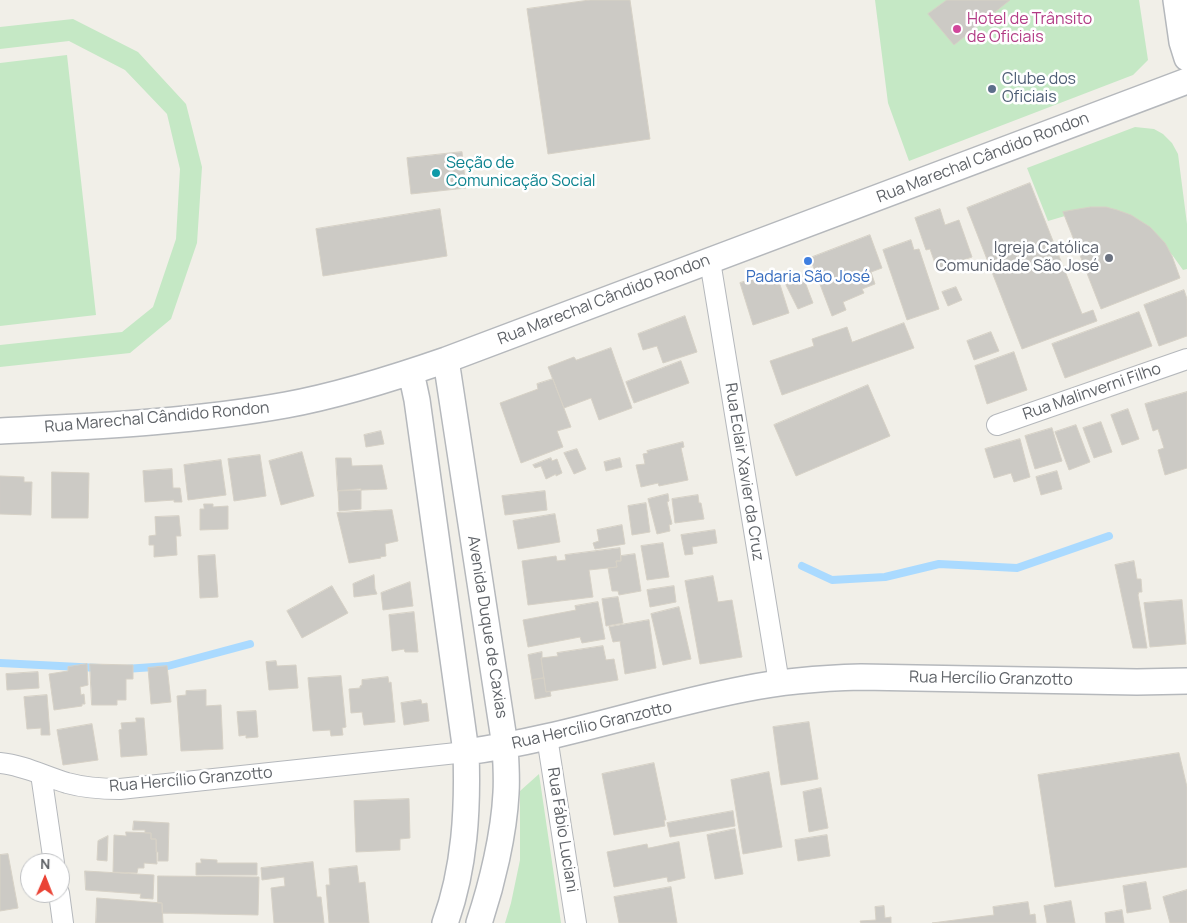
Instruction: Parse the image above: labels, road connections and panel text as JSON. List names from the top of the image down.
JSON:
{
  "streets": {
    "street": [
      "Rua Marechal Cândido Rondon",
      "Rua Malinverni Filho",
      "Rua Eclair Xavier da Cruz",
      "Avenida Duque de Caxias",
      "Rua Hercílio Granzotto",
      "Rua Fábio Luciani"
    ]
  },
  "crossings": [
    ["Rua Marechal Cândido Rondon", "Rua Eclair Xavier da Cruz"],
    ["Rua Marechal Cândido Rondon", "Avenida Duque de Caxias"],
    ["Rua Eclair Xavier da Cruz", "Rua Hercílio Granzotto"],
    ["Avenida Duque de Caxias", "Rua Hercílio Granzotto"],
    ["Rua Hercílio Granzotto", "Rua Fábio Luciani"]
  ],
  "places": [
    "Hotel de Trânsito de Oficiais",
    "Clube dos Oficiais",
    "Seção de Comunicação Social",
    "Igreja Católica Comunidade São José",
    "Padaria São José"
  ],
  "north": "top"
}
